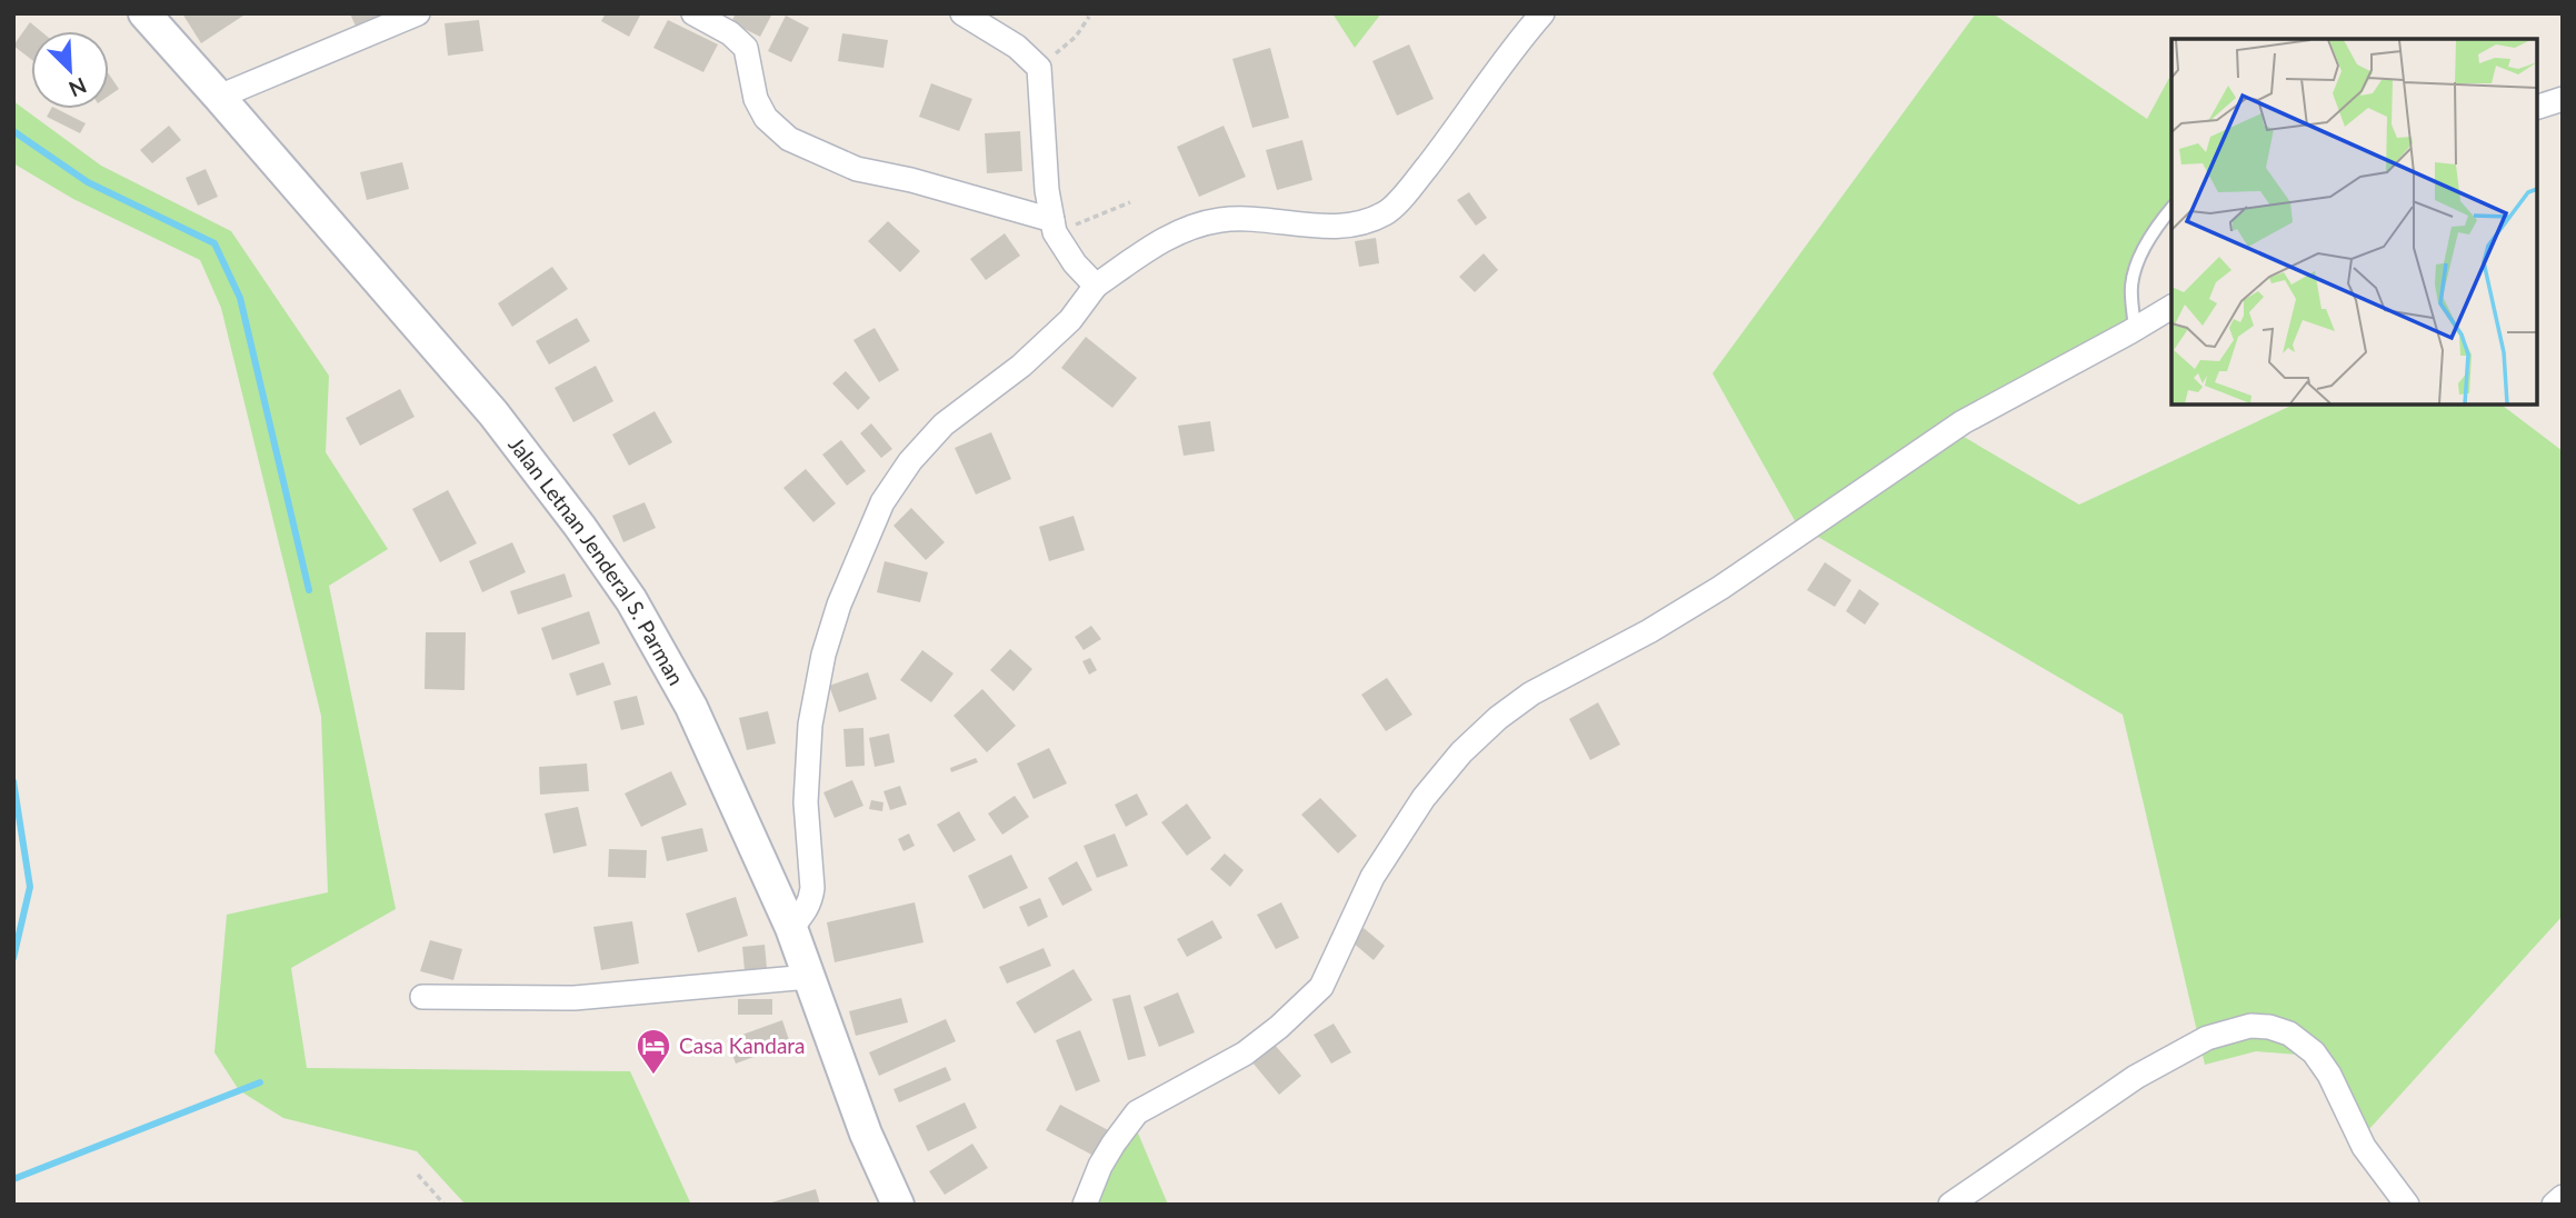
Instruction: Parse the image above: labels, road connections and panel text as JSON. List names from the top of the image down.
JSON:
{
  "streets": {
    "street": ["Jalan Letnan Jenderal S. Parman"]
  },
  "places": {
    "hotel": ["Casa Kandara"]
  },
  "north": "bottom right"
}
